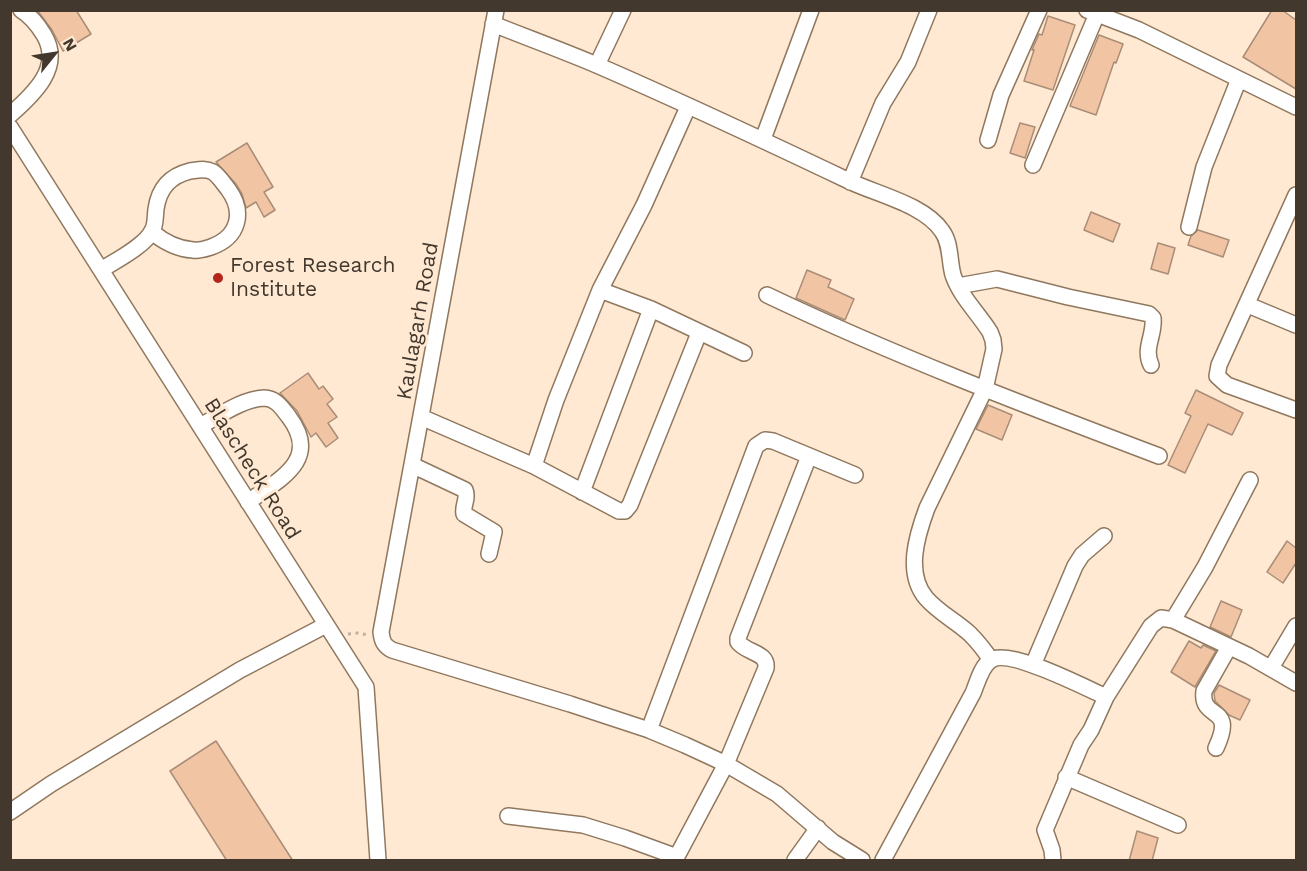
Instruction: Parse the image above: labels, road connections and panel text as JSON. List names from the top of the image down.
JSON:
{
  "streets": {
    "street": ["Kaulagarh Road", "Blascheck Road"]
  },
  "places": ["Forest Research Institute"],
  "north": "top right"
}
